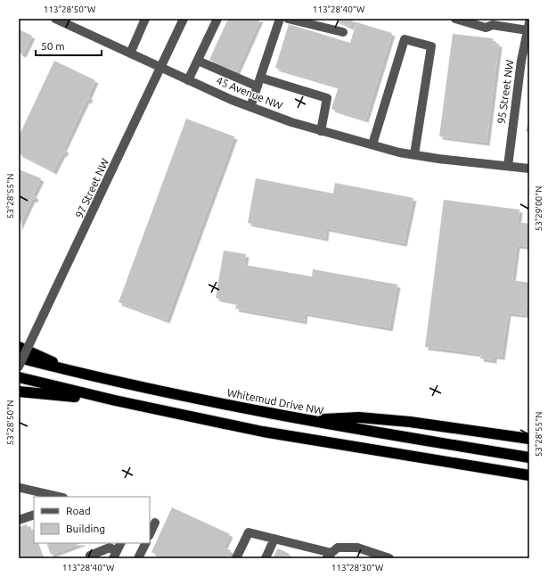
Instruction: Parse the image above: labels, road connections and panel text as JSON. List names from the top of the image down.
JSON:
{
  "streets": {
    "highway": ["Whitemud Drive NW"],
    "street": ["95 Street NW", "45 Avenue NW", "97 Street NW"]
  },
  "crossings": [
    ["95 Street NW", "45 Avenue NW"],
    ["45 Avenue NW", "97 Street NW"]
  ],
  "legend": ["Road", "Building"],
  "scale_bar": "50 m",
  "coordinates": [
    "113°28'50\"W",
    "113°28'40\"W",
    "53°28'55\"N",
    "53°29'00\"N",
    "53°28'50\"N",
    "113°28'30\"W"
  ]
}
